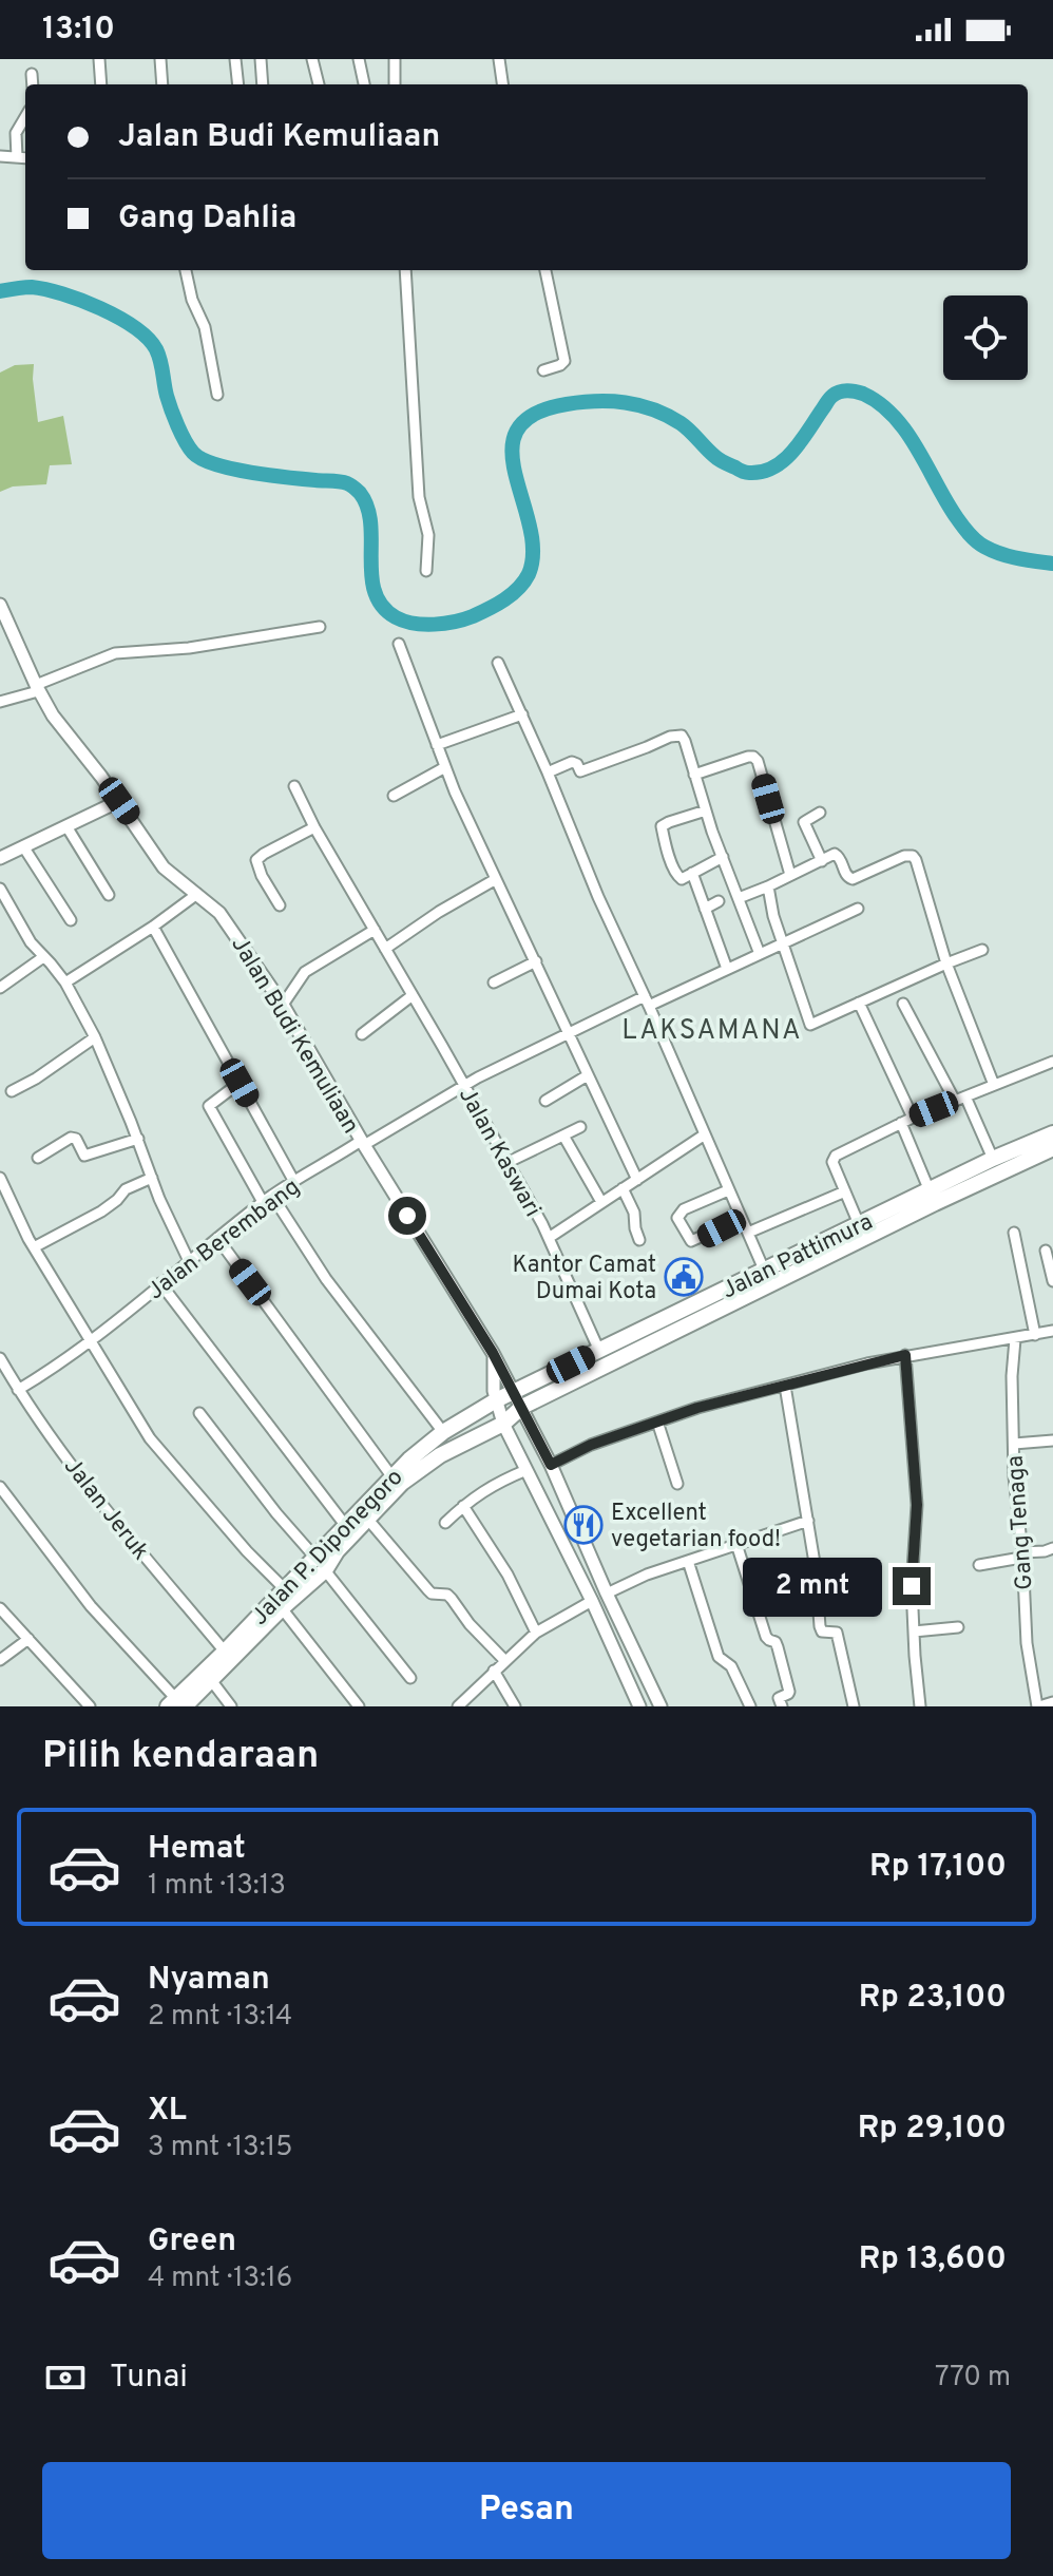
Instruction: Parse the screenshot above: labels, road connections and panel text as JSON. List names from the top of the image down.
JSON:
{
  "streets": {
    "main road": ["Jalan Pattimura", "Jalan P. Diponegoro"],
    "street": [
      "Jalan Budi Kemuliaan",
      "Jalan Kaswari",
      "Jalan Berembang",
      "Jalan Jeruk",
      "Gang Tenaga"
    ]
  },
  "crossings": [
    ["Jalan Budi Kemuliaan", "Jalan Berembang"],
    ["Jalan Budi Kemuliaan", "Jalan Pattimura"],
    ["Jalan Budi Kemuliaan", "Jalan P. Diponegoro"],
    ["Jalan Kaswari", "Jalan Berembang"],
    ["Jalan Kaswari", "Jalan Pattimura"],
    ["Jalan Berembang", "Jalan Jeruk"],
    ["Jalan Pattimura", "Jalan P. Diponegoro"],
    ["Jalan Jeruk", "Jalan P. Diponegoro"]
  ],
  "districts": ["LAKSAMANA"],
  "places": {
    "public building": ["Kantor Camat Dumai Kota"],
    "restaurant": ["Excellent vegetarian food!"]
  },
  "page": {
    "status": "13:10",
    "banner": ["Jalan Budi Kemuliaan", "Gang Dahlia"],
    "bubble": "2 mnt",
    "heading": "Pilih kendaraan",
    "list": [
      {
        "name": "Hemat",
        "note": "1 mnt · 13:13",
        "value": "Rp 17,100"
      },
      {
        "name": "Nyaman",
        "note": "2 mnt · 13:14",
        "value": "Rp 23,100"
      },
      {
        "name": "XL",
        "note": "3 mnt · 13:15",
        "value": "Rp 29,100"
      },
      {
        "name": "Green",
        "note": "4 mnt · 13:16",
        "value": "Rp 13,600"
      }
    ],
    "pay": ["Tunai", "770 m"],
    "buttons": "Pesan"
  }
}
